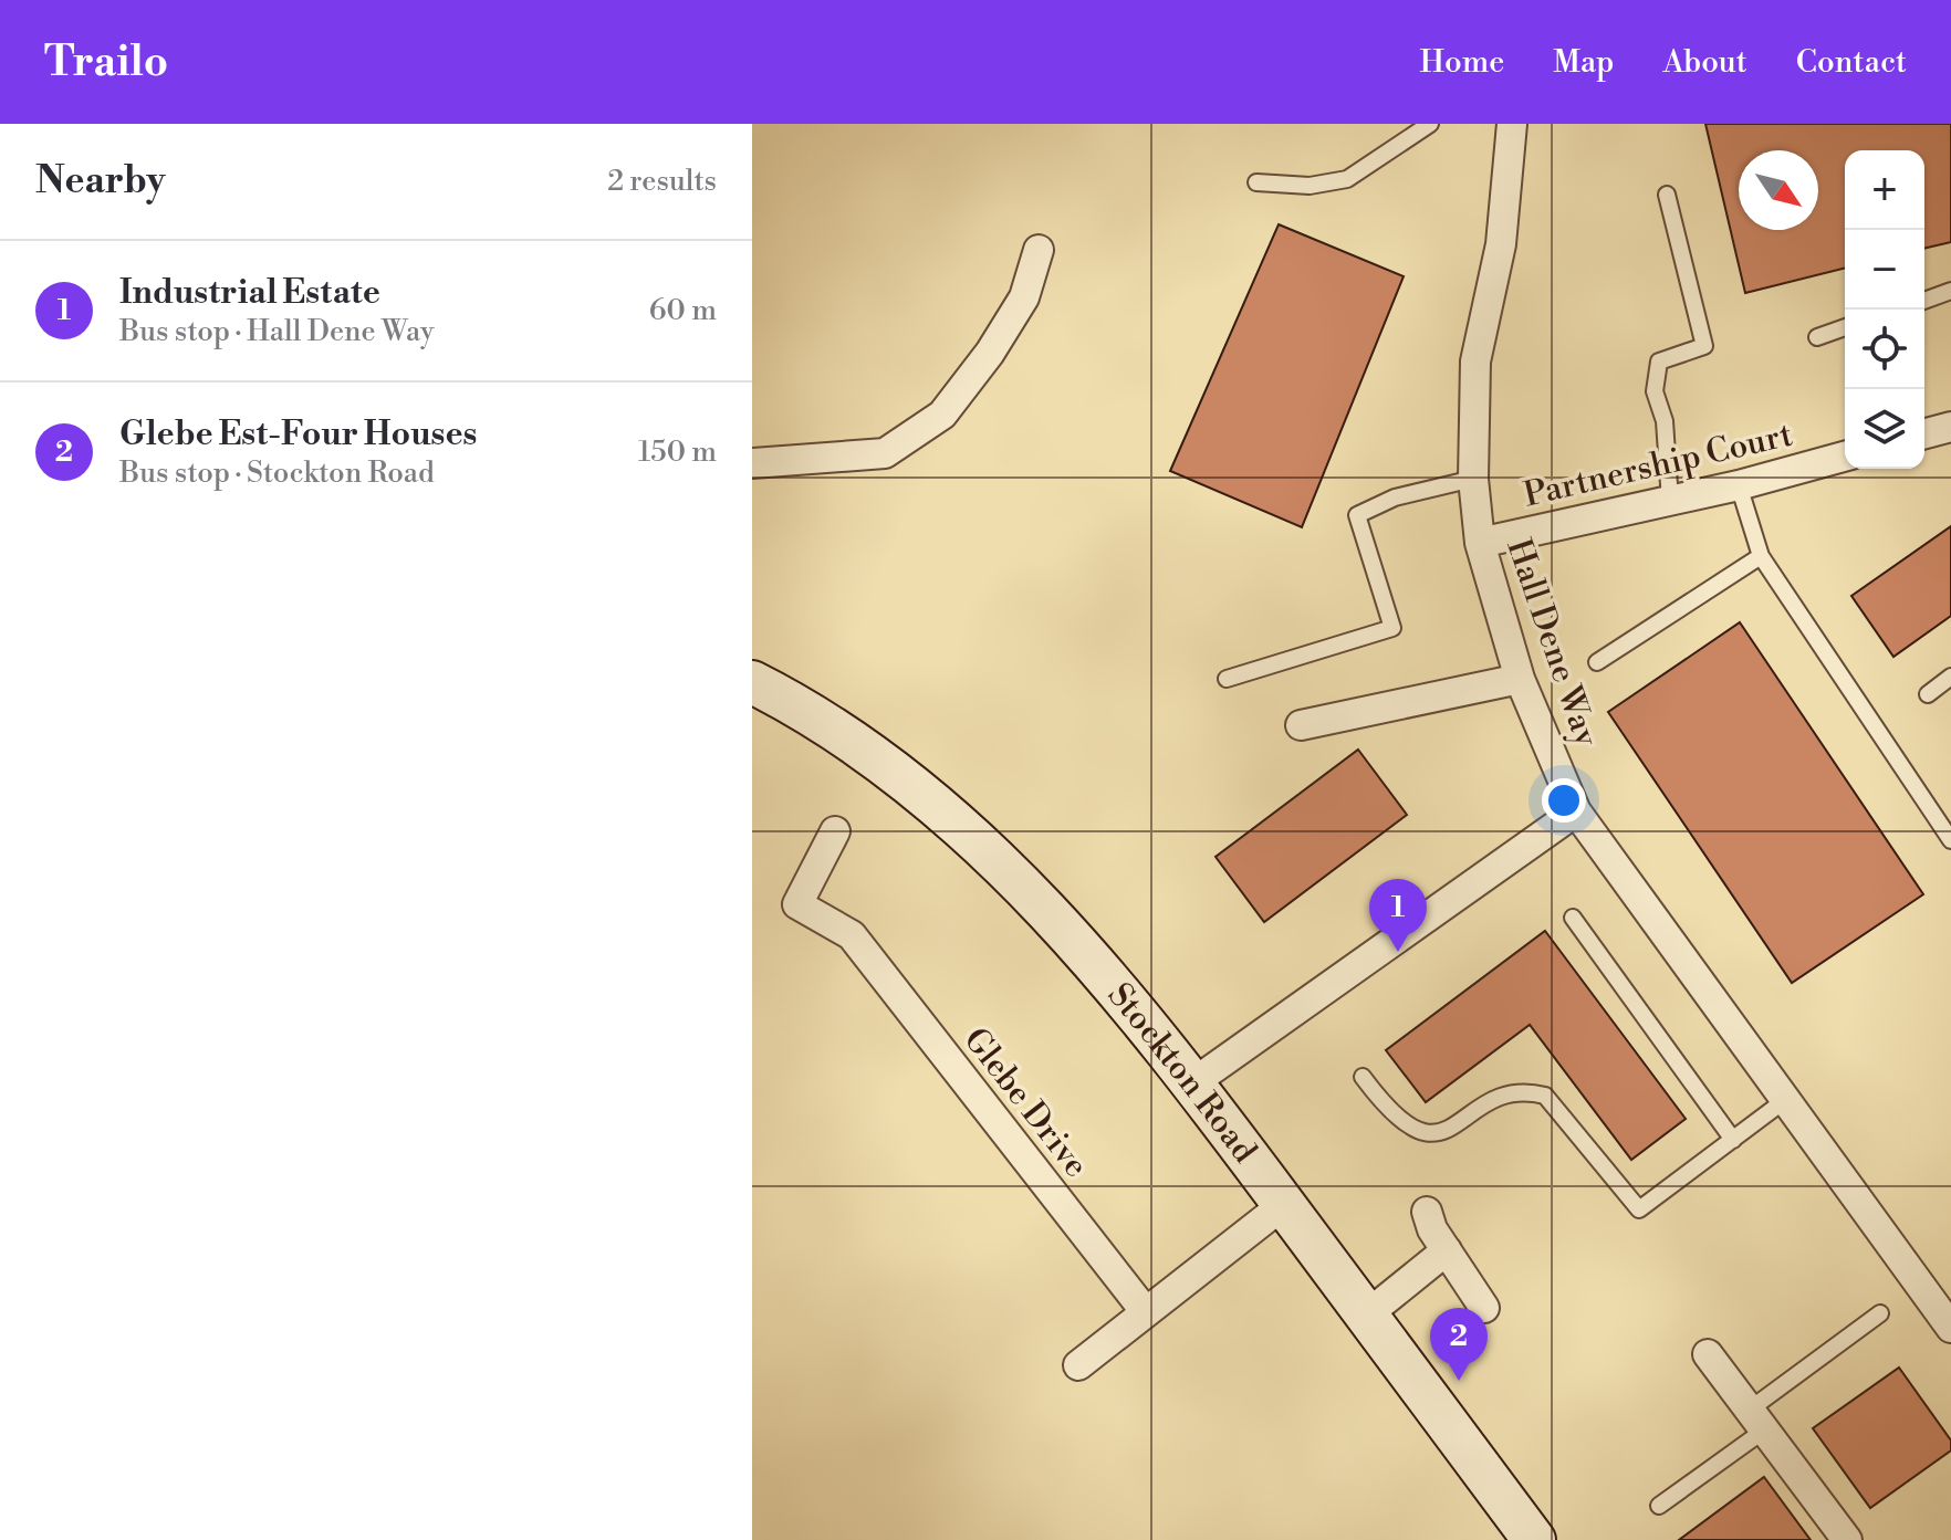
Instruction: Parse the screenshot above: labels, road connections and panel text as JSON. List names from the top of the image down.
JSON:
{
  "streets": {
    "main road": ["Stockton Road"],
    "street": ["Partnership Court", "Hall Dene Way", "Glebe Drive"]
  },
  "crossings": [
    ["Partnership Court", "Hall Dene Way"]
  ],
  "north": "bottom right",
  "page": {
    "header": "Trailo",
    "nav": [
      "Home",
      "Map",
      "About",
      "Contact"
    ],
    "heading": ["Nearby", "2 results"],
    "map_buttons": ["+", "−"],
    "list": [
      {
        "mark": "1",
        "name": "Industrial Estate",
        "note": "Bus stop · Hall Dene Way",
        "value": "60 m"
      },
      {
        "mark": "2",
        "name": "Glebe Est-Four Houses",
        "note": "Bus stop · Stockton Road",
        "value": "150 m"
      }
    ],
    "pins": ["1", "2"]
  }
}
